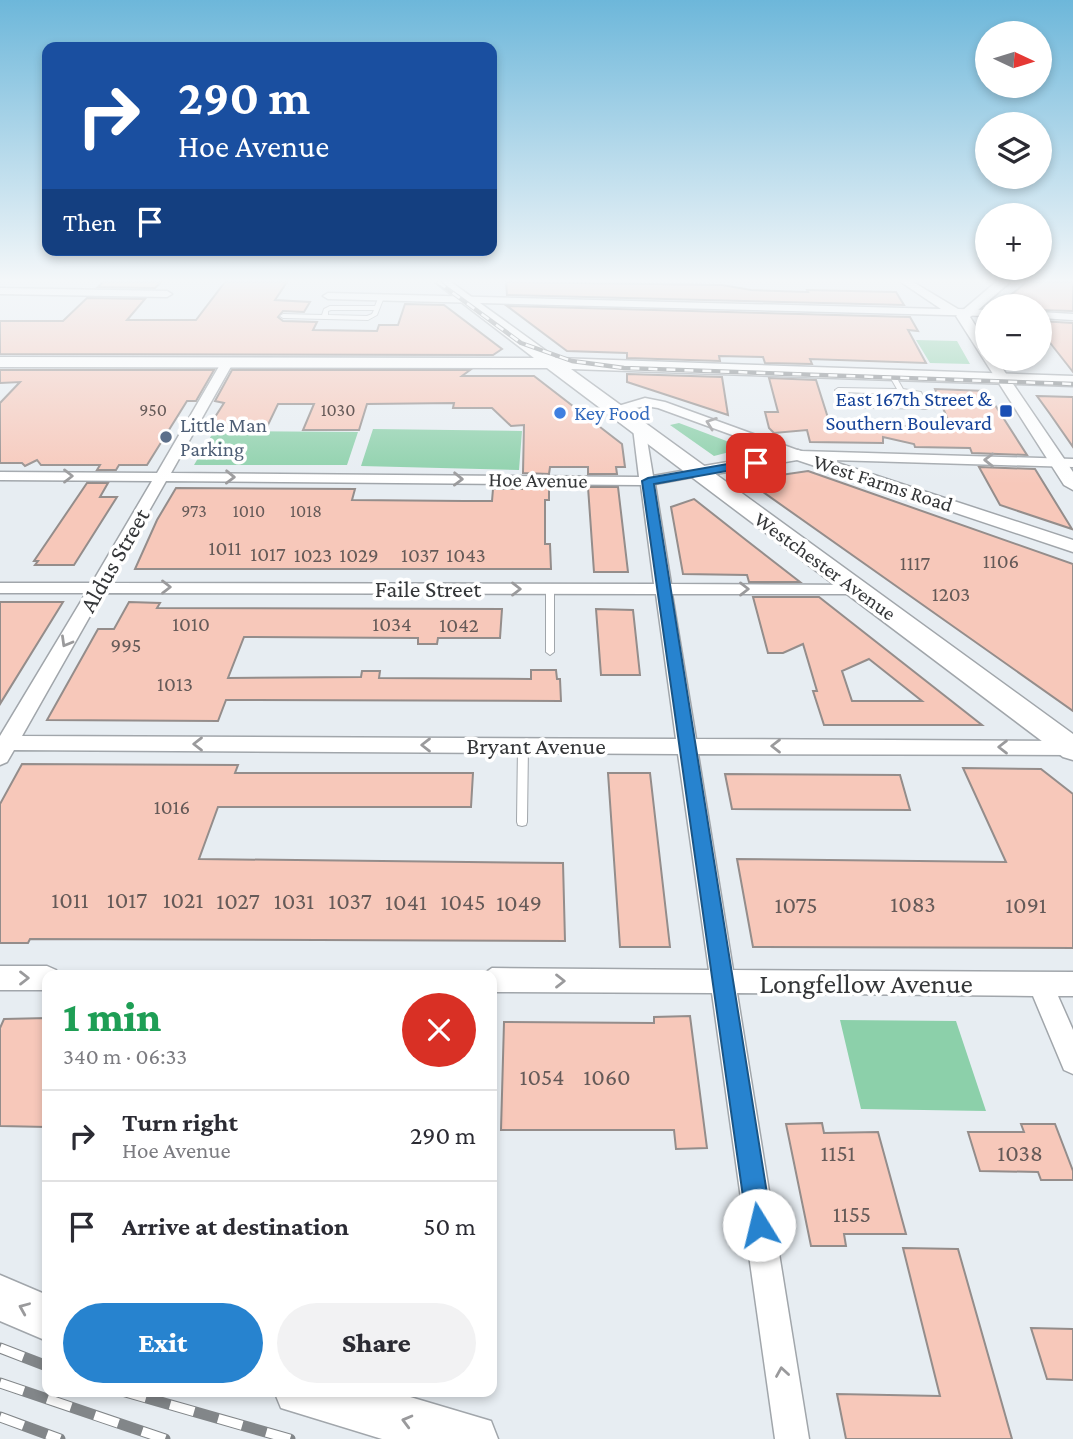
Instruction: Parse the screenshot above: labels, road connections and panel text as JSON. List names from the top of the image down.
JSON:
{
  "streets": {
    "main road": ["Westchester Avenue"],
    "street": [
      "Hoe Avenue",
      "West Farms Road",
      "Aldus Street",
      "Faile Street",
      "Bryant Avenue",
      "Longfellow Avenue"
    ]
  },
  "crossings": [
    ["Hoe Avenue", "West Farms Road"],
    ["Hoe Avenue", "Aldus Street"],
    ["Hoe Avenue", "Westchester Avenue"],
    ["West Farms Road", "Westchester Avenue"],
    ["Aldus Street", "Faile Street"],
    ["Aldus Street", "Bryant Avenue"],
    ["Westchester Avenue", "Faile Street"],
    ["Westchester Avenue", "Bryant Avenue"]
  ],
  "one_way": [
    "West Farms Road",
    "Aldus Street",
    "Faile Street",
    "Bryant Avenue",
    "Longfellow Avenue"
  ],
  "places": {
    "transit": ["East 167th Street & Southern Boulevard"],
    "other": ["Key Food", "Little Man Parking"]
  },
  "house_numbers": [
    "950",
    "1030",
    "973",
    "1010",
    "1018",
    "1011",
    "1017",
    "1023",
    "1029",
    "1037",
    "1043",
    "1106",
    "1117",
    "1203",
    "1010",
    "1034",
    "1042",
    "995",
    "1013",
    "1016",
    "1011",
    "1017",
    "1021",
    "1027",
    "1031",
    "1037",
    "1041",
    "1045",
    "1049",
    "1083",
    "1075",
    "1091",
    "1054",
    "1060",
    "1151",
    "1038",
    "1155"
  ],
  "north": "right",
  "page": {
    "map_buttons": ["+", "−"],
    "turn": ["290 m", "Hoe Avenue"],
    "then": "Then",
    "heading": ["1 min", "340 m · 06:33"],
    "list": [
      {
        "name": "Turn right",
        "note": "Hoe Avenue",
        "value": "290 m"
      },
      {
        "name": "Arrive at destination",
        "value": "50 m"
      }
    ],
    "buttons": ["Exit", "Share"]
  }
}
